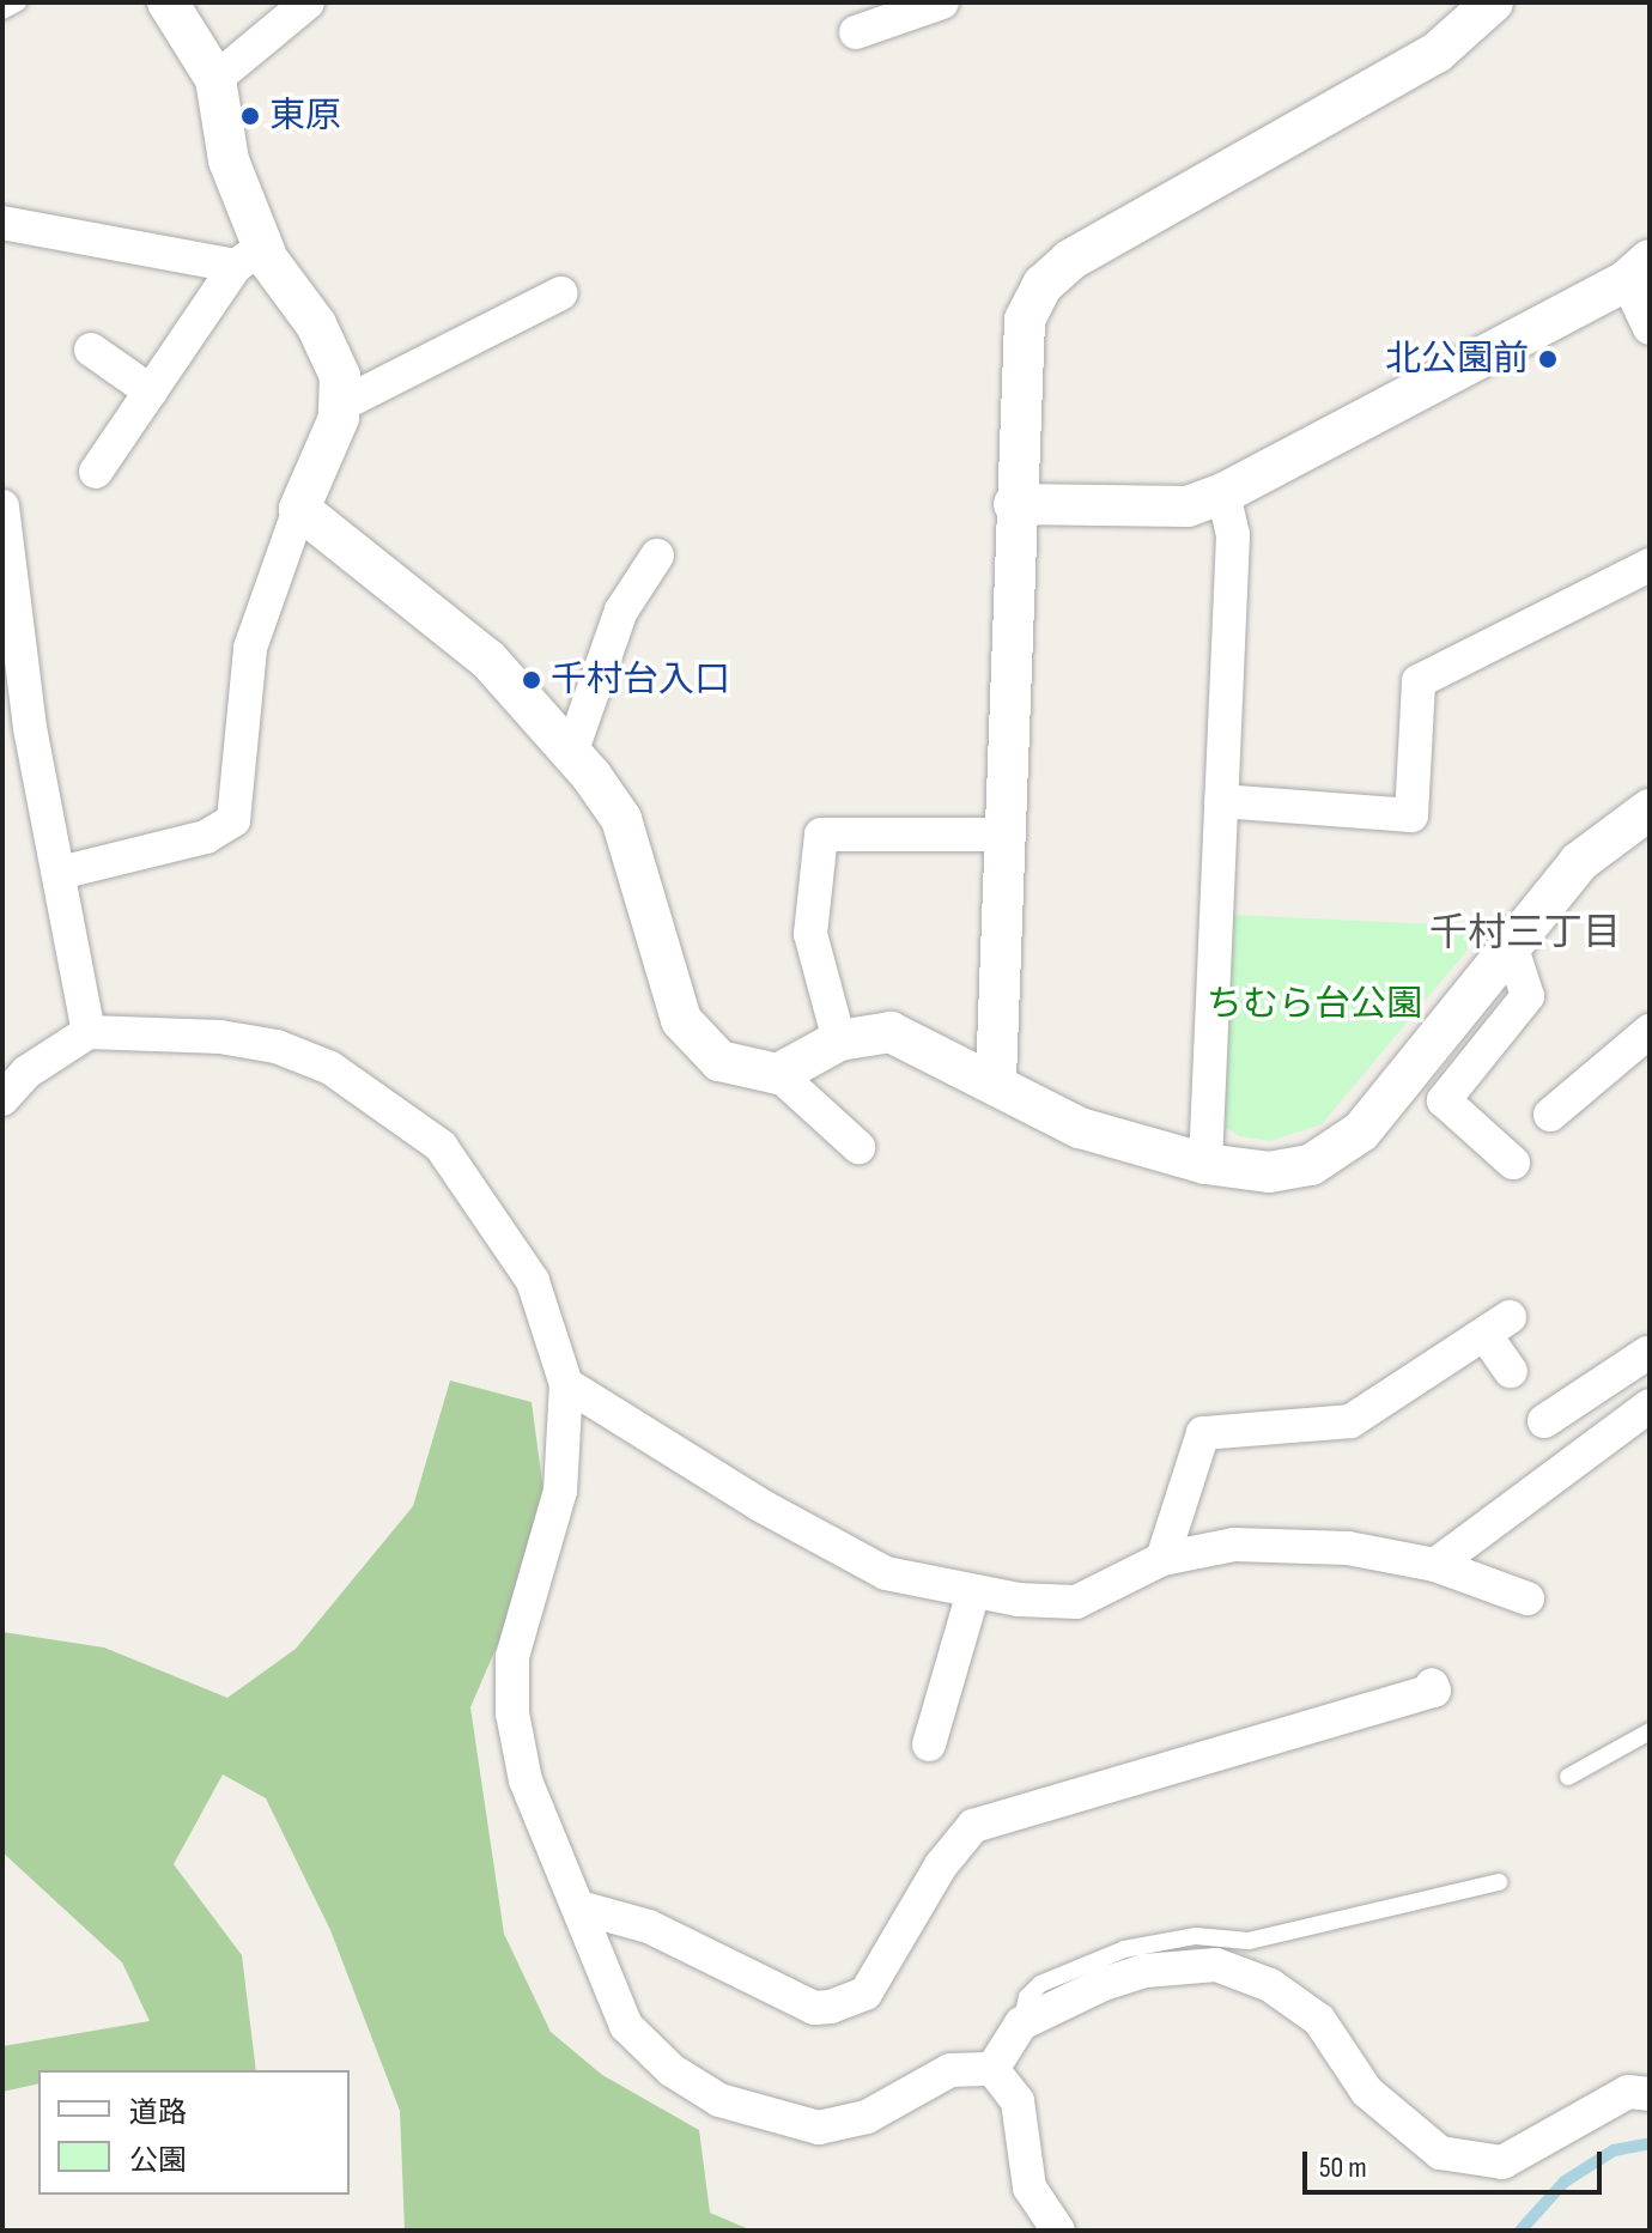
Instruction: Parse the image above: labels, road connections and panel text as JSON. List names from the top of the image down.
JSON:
{
  "districts": ["千村三丁目"],
  "parks": ["ちむら台公園"],
  "places": ["東原", "北公園前", "千村台入口"],
  "legend": ["道路", "公園"],
  "scale_bar": "50 m"
}
